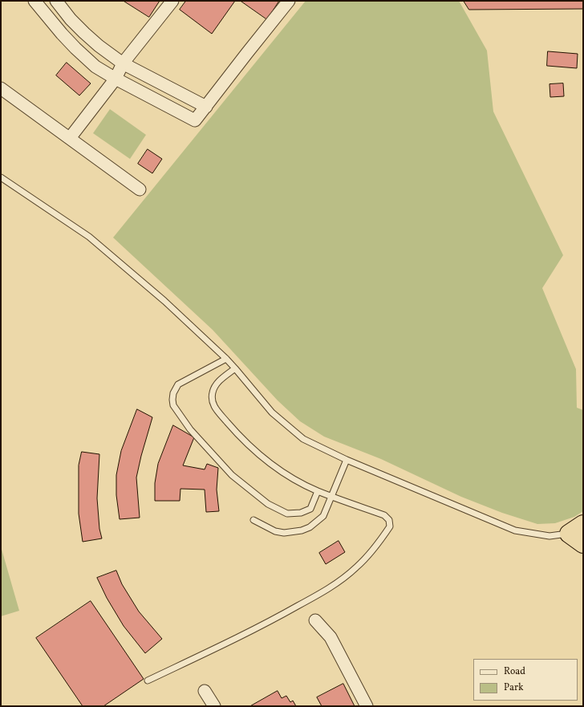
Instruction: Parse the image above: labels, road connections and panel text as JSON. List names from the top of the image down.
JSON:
{
  "legend": ["Road", "Park"]
}
